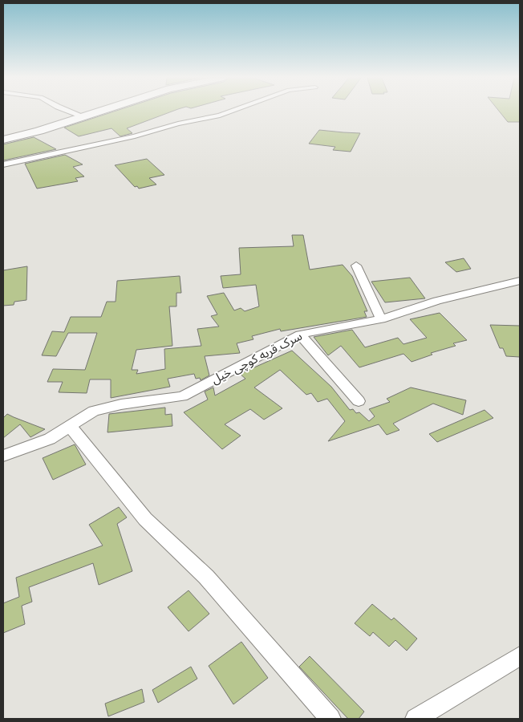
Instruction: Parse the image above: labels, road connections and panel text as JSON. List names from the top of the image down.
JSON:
{
  "streets": {
    "street": ["سرک قریه کوچی خیل"]
  }
}
